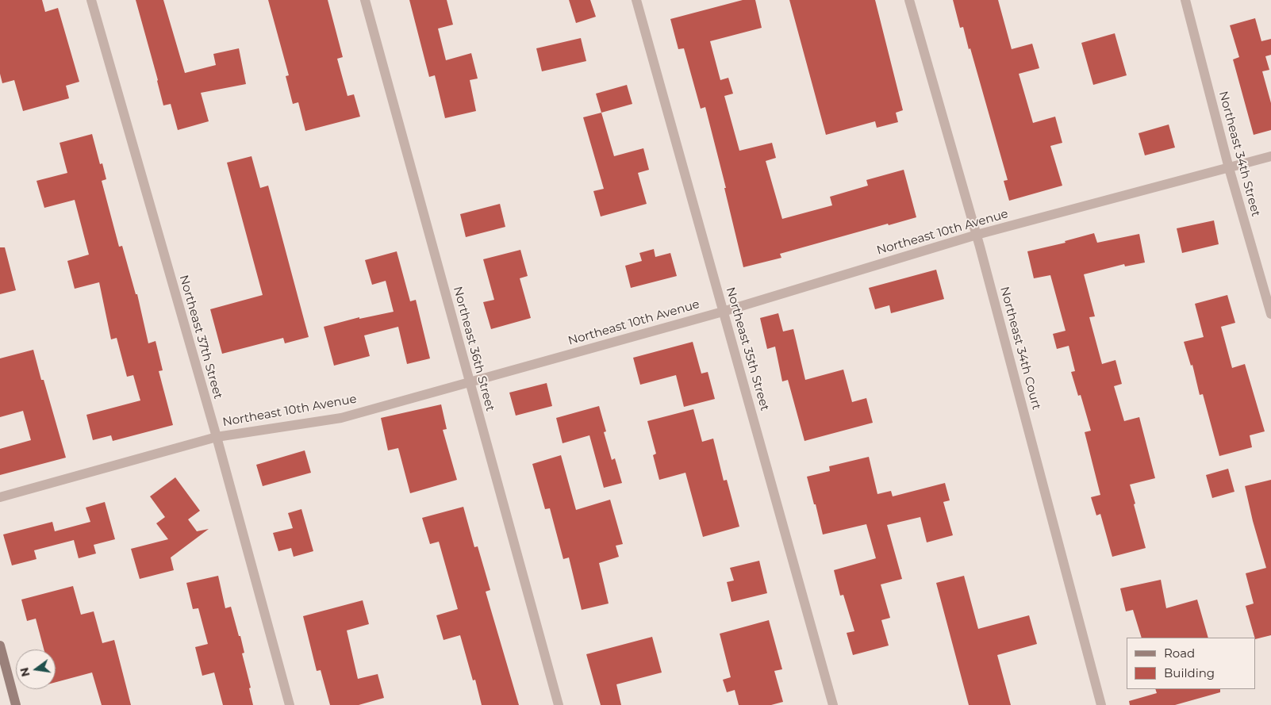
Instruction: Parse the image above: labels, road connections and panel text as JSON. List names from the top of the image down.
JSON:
{
  "streets": {
    "street": [
      "Northeast 34th Street",
      "Northeast 10th Avenue",
      "Northeast 37th Street",
      "Northeast 34th Court",
      "Northeast 36th Street",
      "Northeast 35th Street"
    ]
  },
  "crossings": [
    ["Northeast 34th Street", "Northeast 10th Avenue"],
    ["Northeast 10th Avenue", "Northeast 37th Street"],
    ["Northeast 10th Avenue", "Northeast 34th Court"],
    ["Northeast 10th Avenue", "Northeast 36th Street"],
    ["Northeast 10th Avenue", "Northeast 35th Street"]
  ],
  "legend": ["Road", "Building"],
  "north": "left"
}
